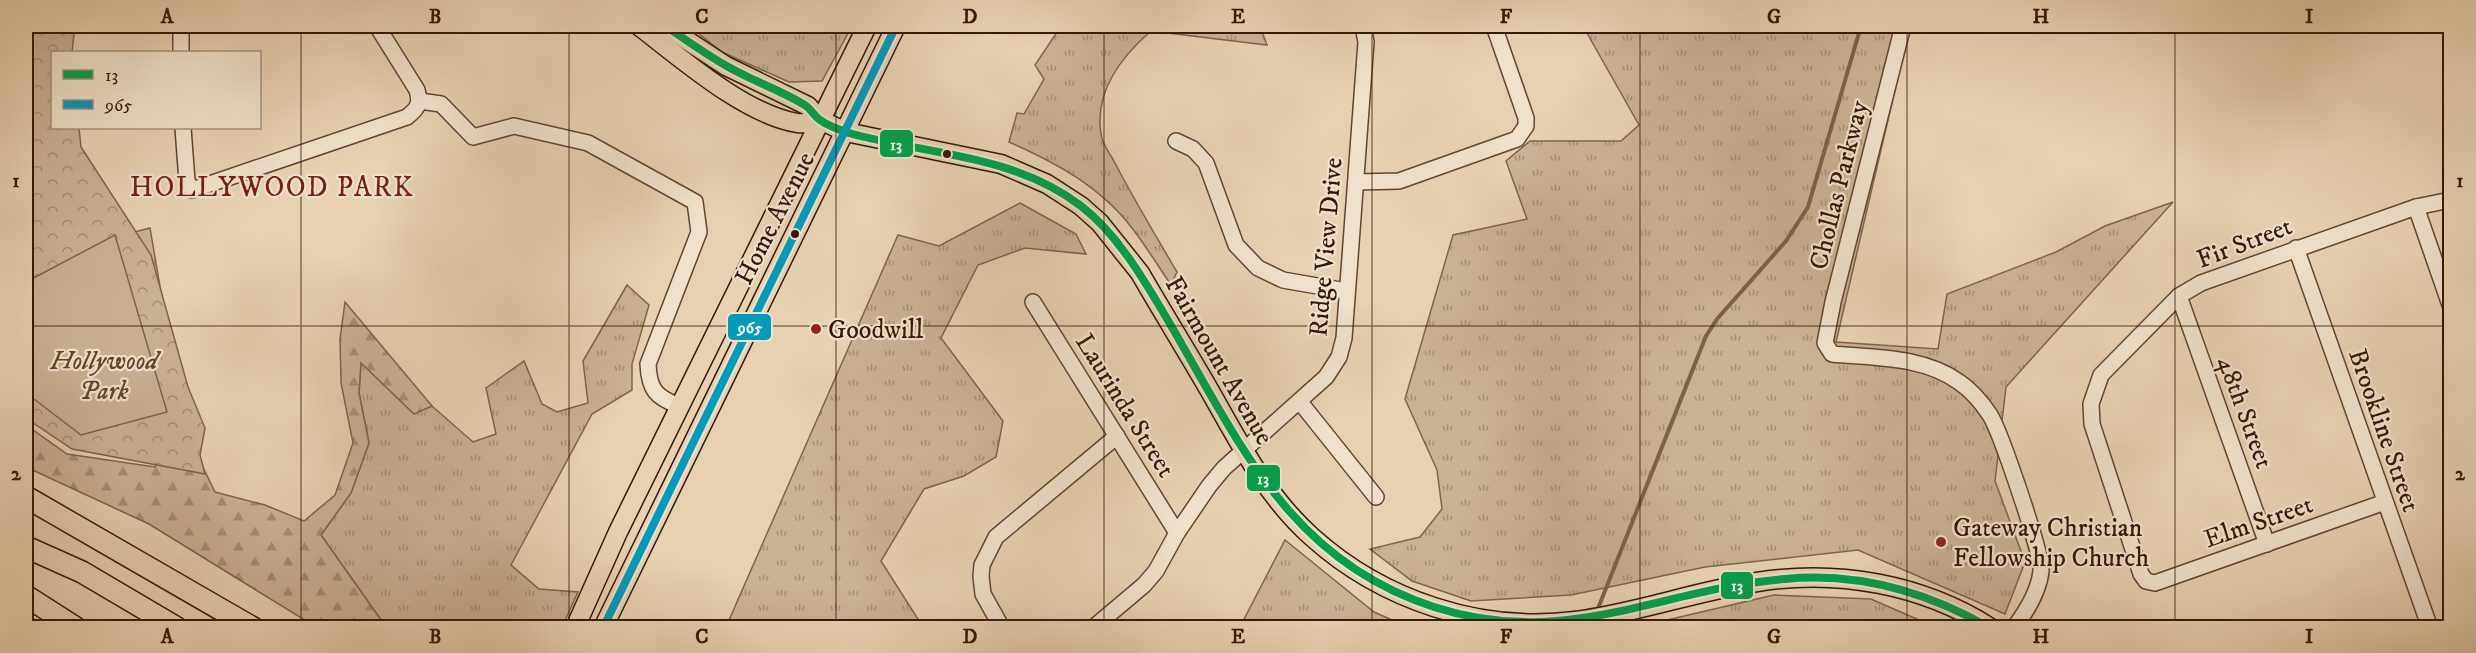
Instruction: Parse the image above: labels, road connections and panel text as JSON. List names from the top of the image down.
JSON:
{
  "streets": {
    "main road": ["Home Avenue", "Fairmount Avenue"],
    "street": [
      "Chollas Parkway",
      "Fir Street",
      "Ridge View Drive",
      "Laurinda Street",
      "48th Street",
      "Brookline Street",
      "Elm Street"
    ]
  },
  "crossings": [
    ["Home Avenue", "Fairmount Avenue"],
    ["Fir Street", "48th Street"],
    ["Fir Street", "Brookline Street"],
    ["Fir Street", "Elm Street"],
    ["Ridge View Drive", "Fairmount Avenue"],
    ["Ridge View Drive", "Laurinda Street"],
    ["48th Street", "Elm Street"],
    ["Brookline Street", "Elm Street"]
  ],
  "districts": ["HOLLYWOOD PARK"],
  "parks": ["Hollywood Park"],
  "places": ["Goodwill", "Gateway Christian Fellowship Church"],
  "lines": ["transit line 13", "transit line 965"],
  "legend": ["13", "965"],
  "grid": {
    "columns": [
      "A",
      "B",
      "C",
      "D",
      "E",
      "F",
      "G",
      "H",
      "I"
    ],
    "rows": ["1", "2"]
  }
}
